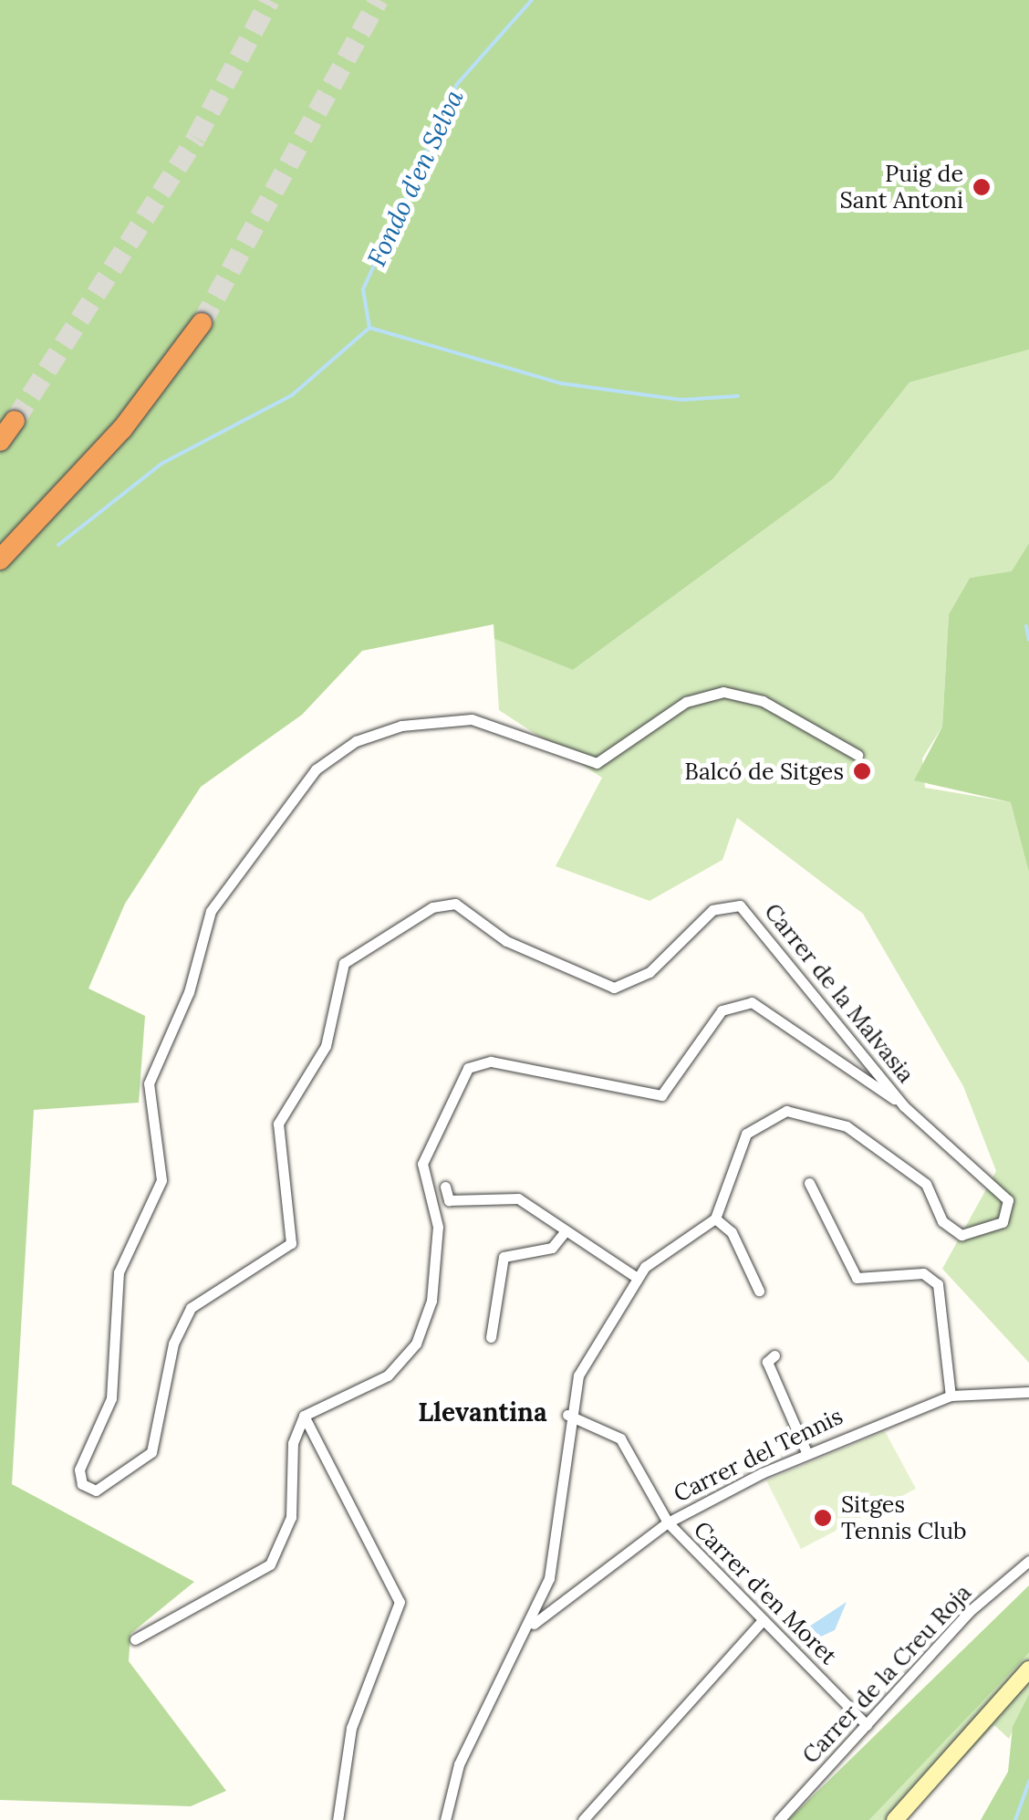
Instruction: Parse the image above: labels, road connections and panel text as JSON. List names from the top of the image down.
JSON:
{
  "streets": {
    "street": [
      "Carrer de la Malvasia",
      "Carrer del Tennis",
      "Carrer d'en Moret",
      "Carrer de la Creu Roja"
    ]
  },
  "crossings": [
    ["Carrer del Tennis", "Carrer d'en Moret"],
    ["Carrer d'en Moret", "Carrer de la Creu Roja"]
  ],
  "districts": ["Llevantina"],
  "water": ["Fondo d'en Selva"],
  "places": ["Puig de Sant Antoni", "Balcó de Sitges", "Sitges Tennis Club"]
}
